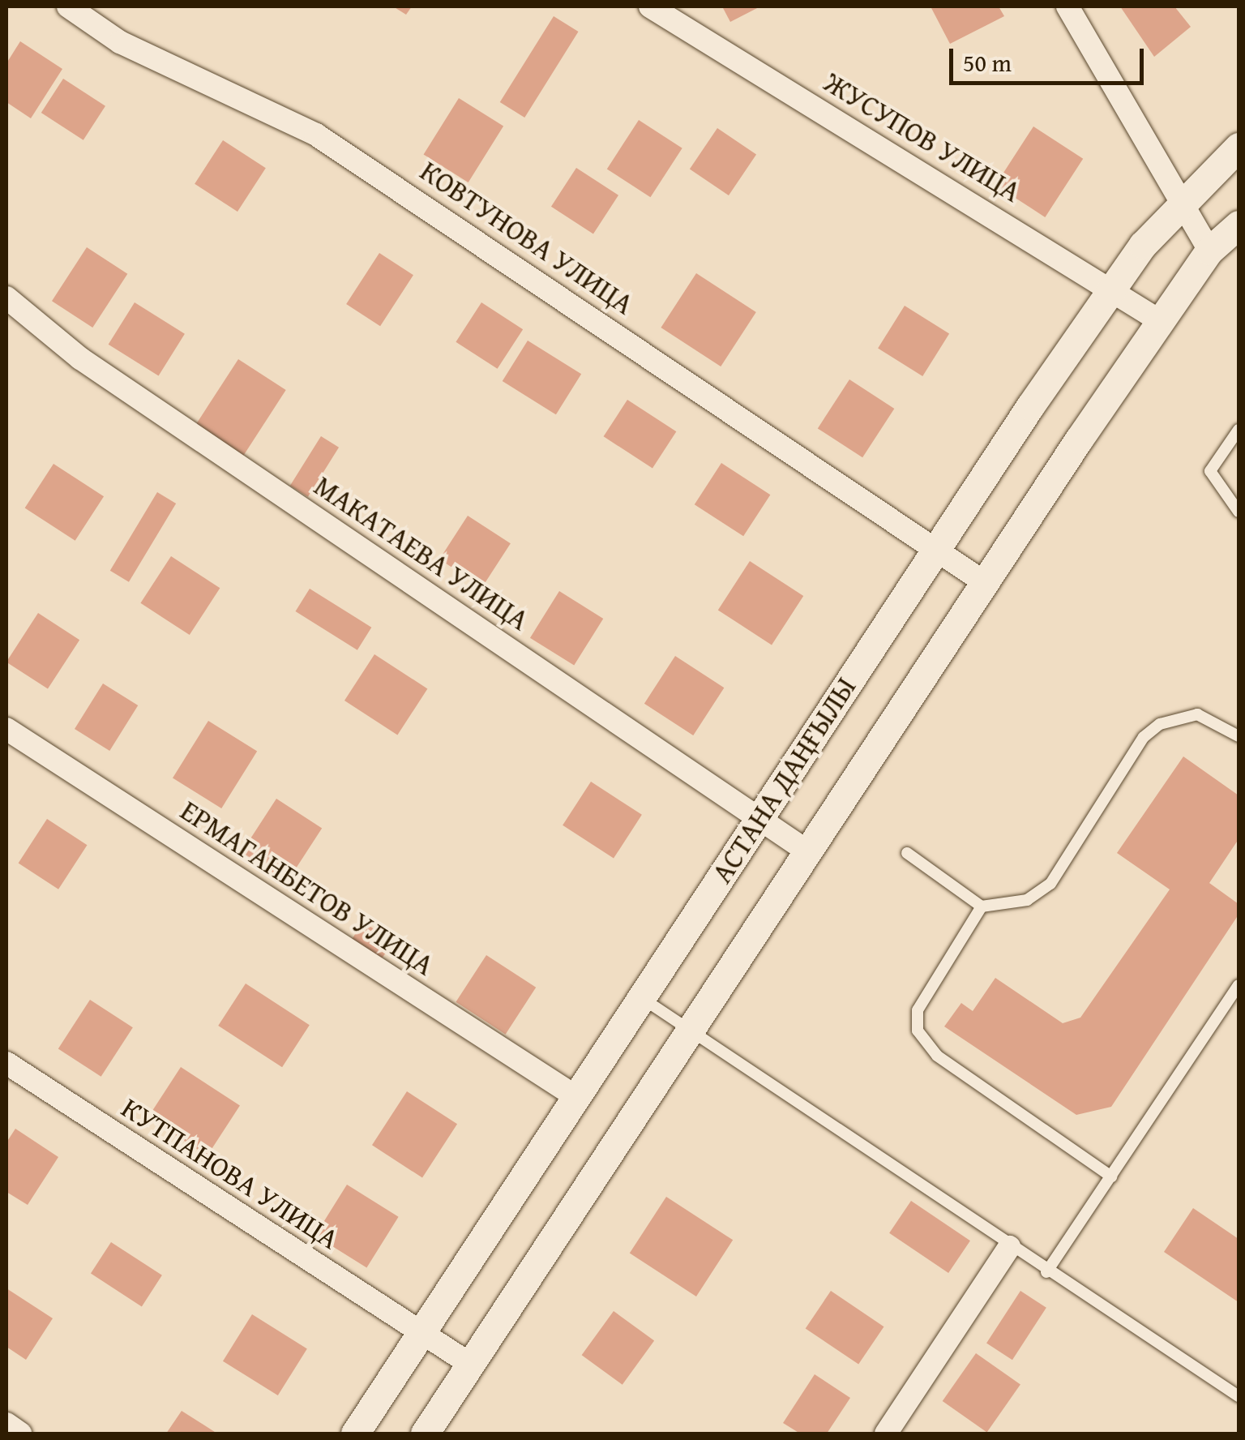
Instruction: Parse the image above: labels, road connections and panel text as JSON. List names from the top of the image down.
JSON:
{
  "streets": {
    "street": [
      "ЖУСУПОВ УЛИЦА",
      "КОВТУНОВА УЛИЦА",
      "МАКАТАЕВА УЛИЦА",
      "АСТАНА ДАҢҒЫЛЫ",
      "ЕРМАГАНБЕТОВ УЛИЦА",
      "КУТПАНОВА УЛИЦА"
    ]
  },
  "crossings": [
    ["ЖУСУПОВ УЛИЦА", "АСТАНА ДАҢҒЫЛЫ"],
    ["КОВТУНОВА УЛИЦА", "АСТАНА ДАҢҒЫЛЫ"],
    ["МАКАТАЕВА УЛИЦА", "АСТАНА ДАҢҒЫЛЫ"],
    ["АСТАНА ДАҢҒЫЛЫ", "ЕРМАГАНБЕТОВ УЛИЦА"],
    ["АСТАНА ДАҢҒЫЛЫ", "КУТПАНОВА УЛИЦА"]
  ],
  "scale_bar": "50 m"
}
